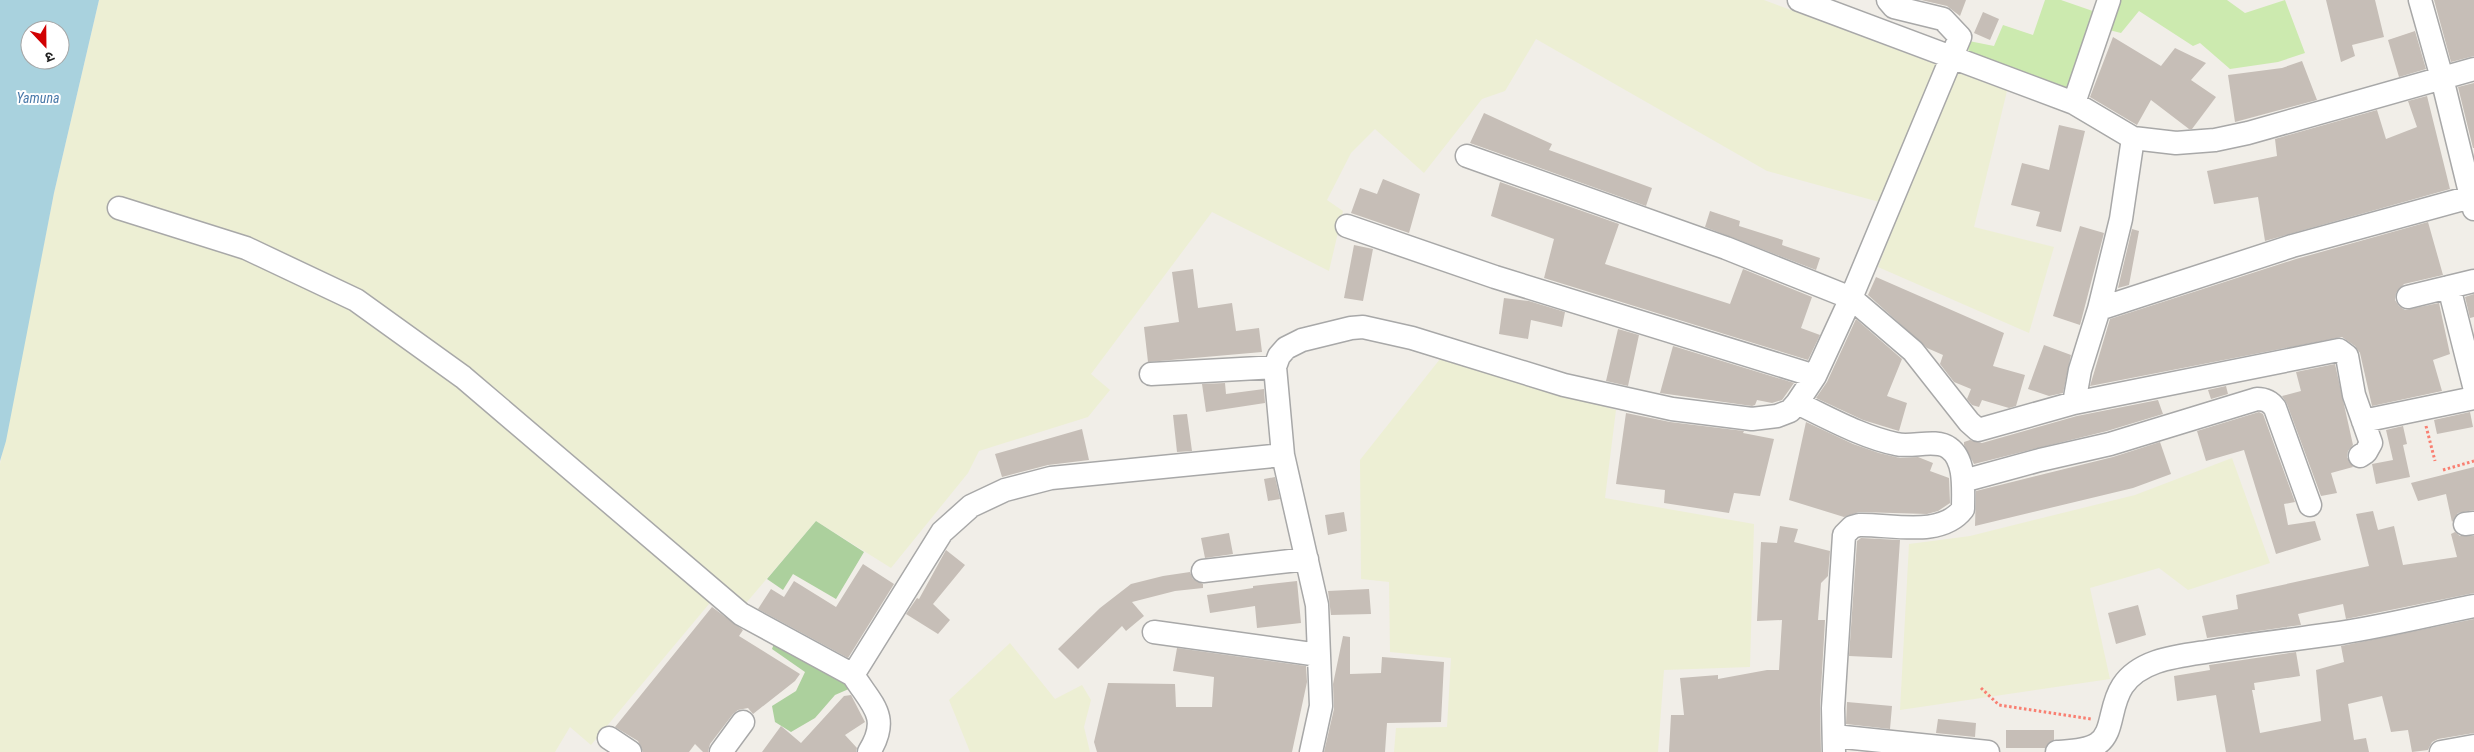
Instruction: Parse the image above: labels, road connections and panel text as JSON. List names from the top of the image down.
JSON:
{
  "water": ["Yamuna"],
  "north": "bottom"
}
